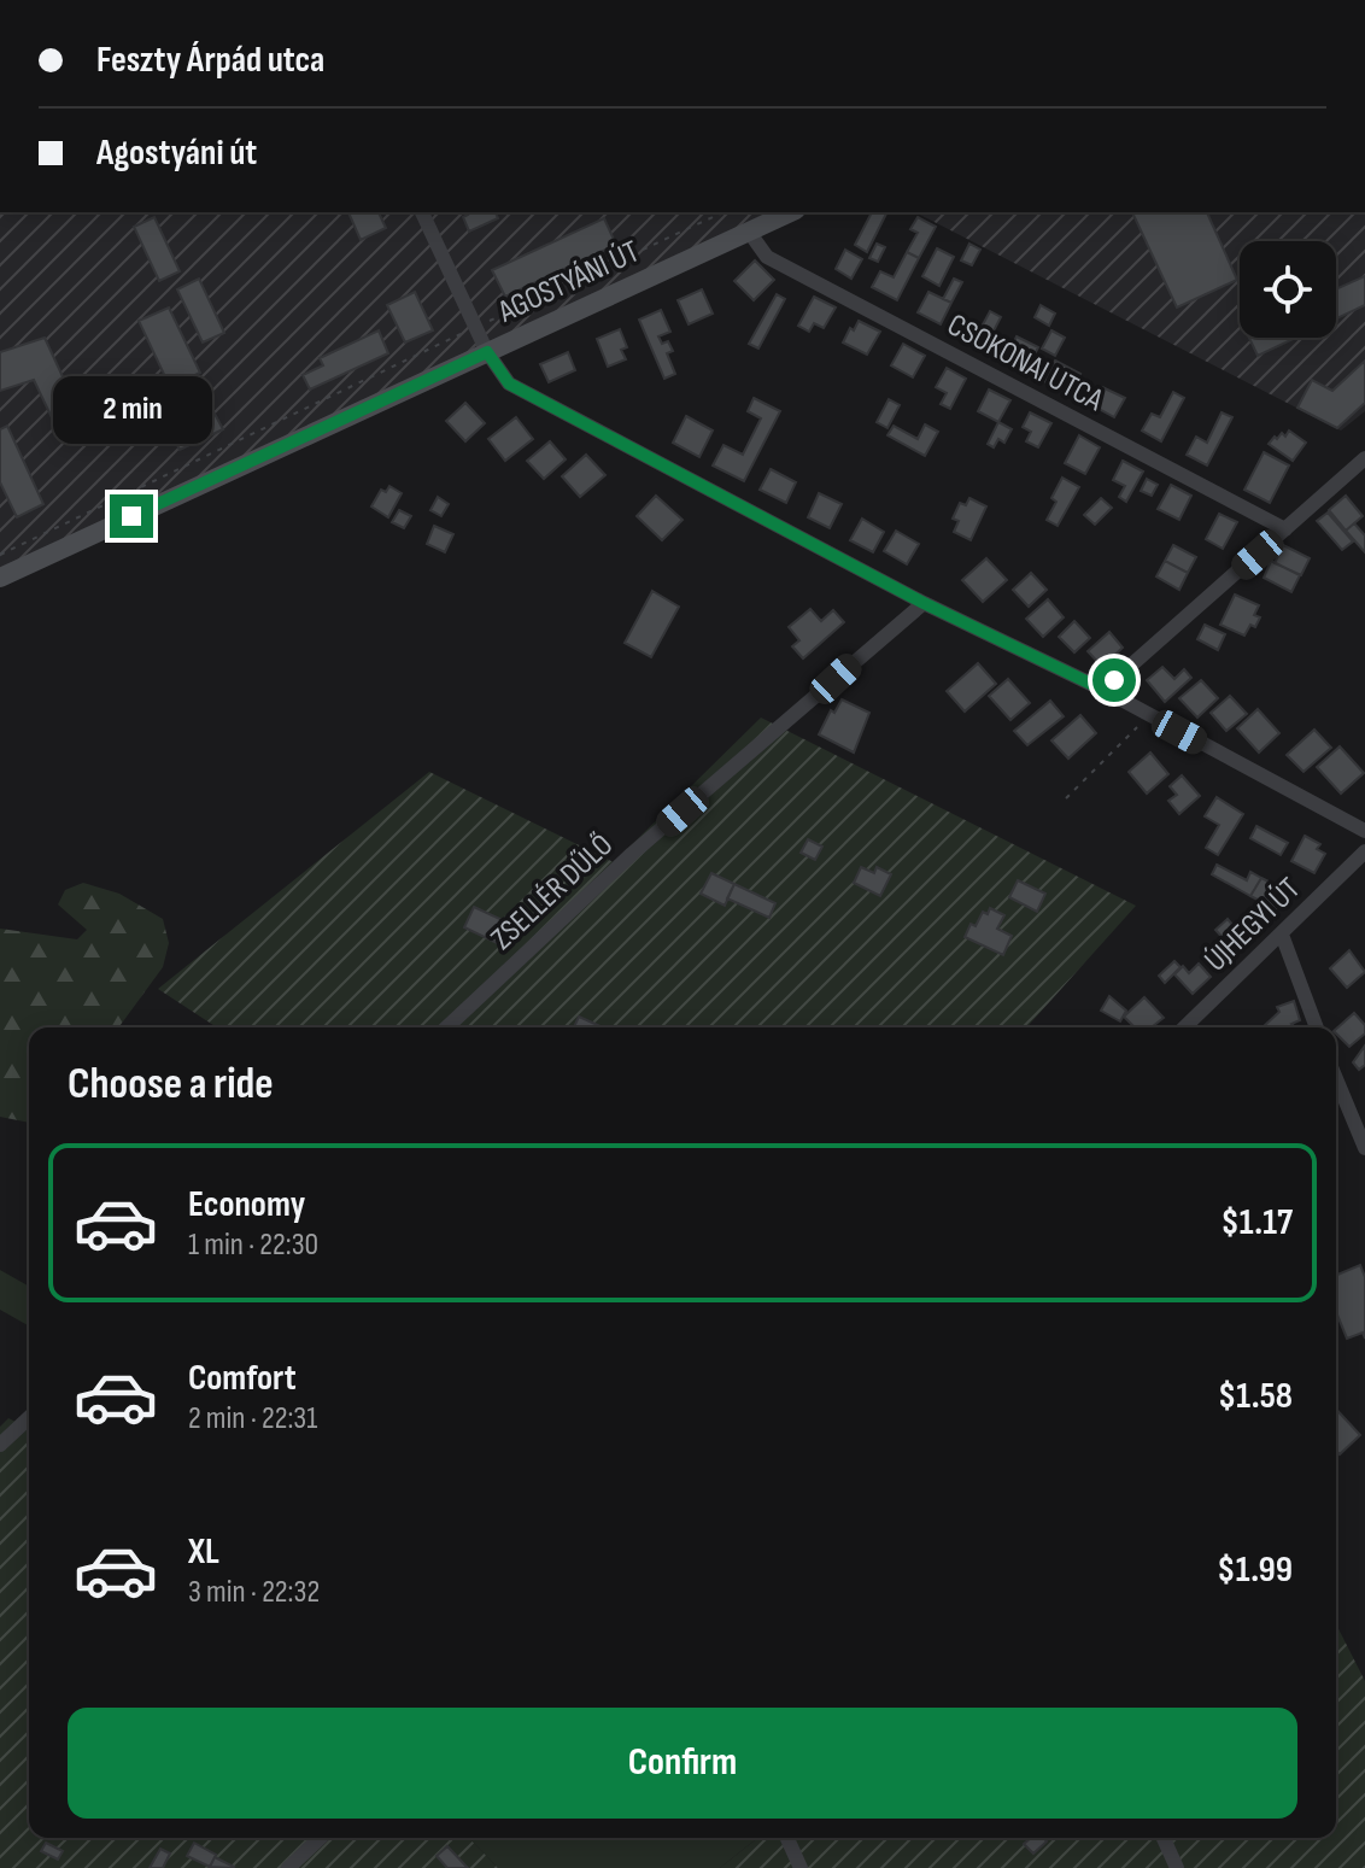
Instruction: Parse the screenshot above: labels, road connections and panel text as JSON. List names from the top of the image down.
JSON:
{
  "streets": {
    "main road": ["AGOSTYÁNI ÚT"],
    "street": ["CSOKONAI UTCA", "ZSELLÉR DŰLŐ", "ÚJHEGYI ÚT"]
  },
  "crossings": [
    ["AGOSTYÁNI ÚT", "CSOKONAI UTCA"]
  ],
  "page": {
    "banner": ["Feszty Árpád utca", "Agostyáni út"],
    "bubble": "2 min",
    "heading": "Choose a ride",
    "list": [
      {
        "name": "Economy",
        "note": "1 min · 22:30",
        "value": "$1.17"
      },
      {
        "name": "Comfort",
        "note": "2 min · 22:31",
        "value": "$1.58"
      },
      {
        "name": "XL",
        "note": "3 min · 22:32",
        "value": "$1.99"
      }
    ],
    "buttons": "Confirm"
  }
}
